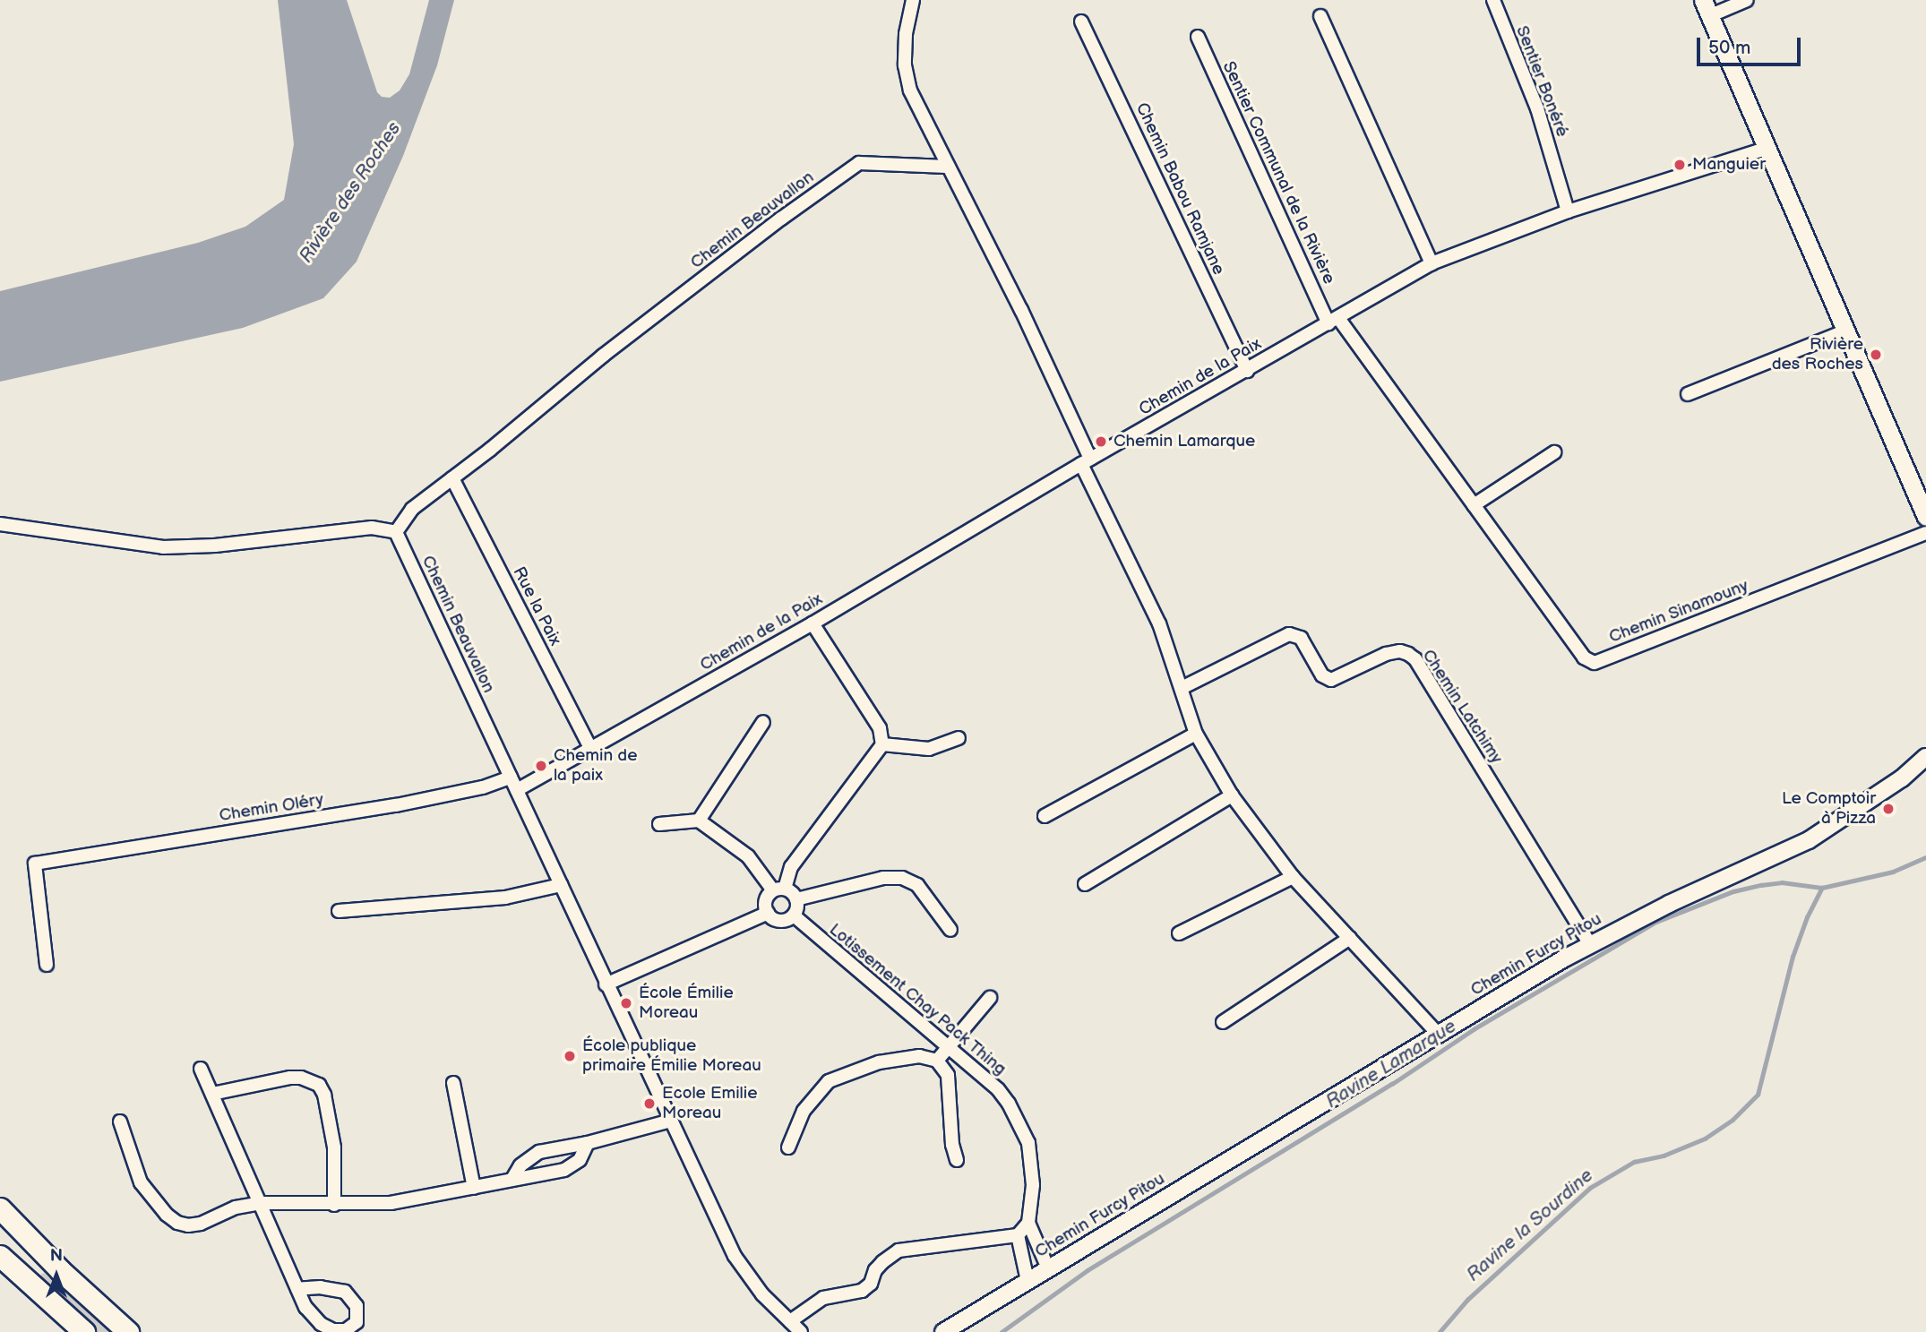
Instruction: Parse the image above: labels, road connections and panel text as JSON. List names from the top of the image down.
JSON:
{
  "streets": {
    "street": [
      "Sentier Bonéré",
      "Sentier Communal de la Rivière",
      "Chemin Babou Ramjane",
      "Chemin Beauvallon",
      "Chemin de la Paix",
      "Rue la Paix",
      "Chemin Sinamouny",
      "Chemin Latchimy",
      "Chemin Oléry",
      "Chemin Furcy Pitou",
      "Lotissement Chay Pack Thing"
    ]
  },
  "crossings": [
    ["Sentier Bonéré", "Chemin de la Paix"],
    ["Sentier Communal de la Rivière", "Chemin de la Paix"],
    ["Sentier Communal de la Rivière", "Chemin Sinamouny"],
    ["Chemin Babou Ramjane", "Chemin de la Paix"],
    ["Chemin Beauvallon", "Chemin de la Paix"],
    ["Chemin Beauvallon", "Rue la Paix"],
    ["Chemin Beauvallon", "Chemin Oléry"],
    ["Chemin de la Paix", "Rue la Paix"],
    ["Chemin de la Paix", "Chemin Sinamouny"],
    ["Chemin Latchimy", "Chemin Furcy Pitou"],
    ["Chemin Furcy Pitou", "Lotissement Chay Pack Thing"]
  ],
  "water": ["Rivière des Roches", "Ravine Lamarque", "Ravine la Sourdine"],
  "places": [
    "Manguier",
    "Rivière des Roches",
    "Chemin Lamarque",
    "Chemin de la paix",
    "Le Comptoir à Pizza",
    "École Émilie Moreau",
    "École publique primaire Émilie Moreau",
    "Ecole Emilie Moreau"
  ],
  "scale_bar": "50 m",
  "north": "top"
}
